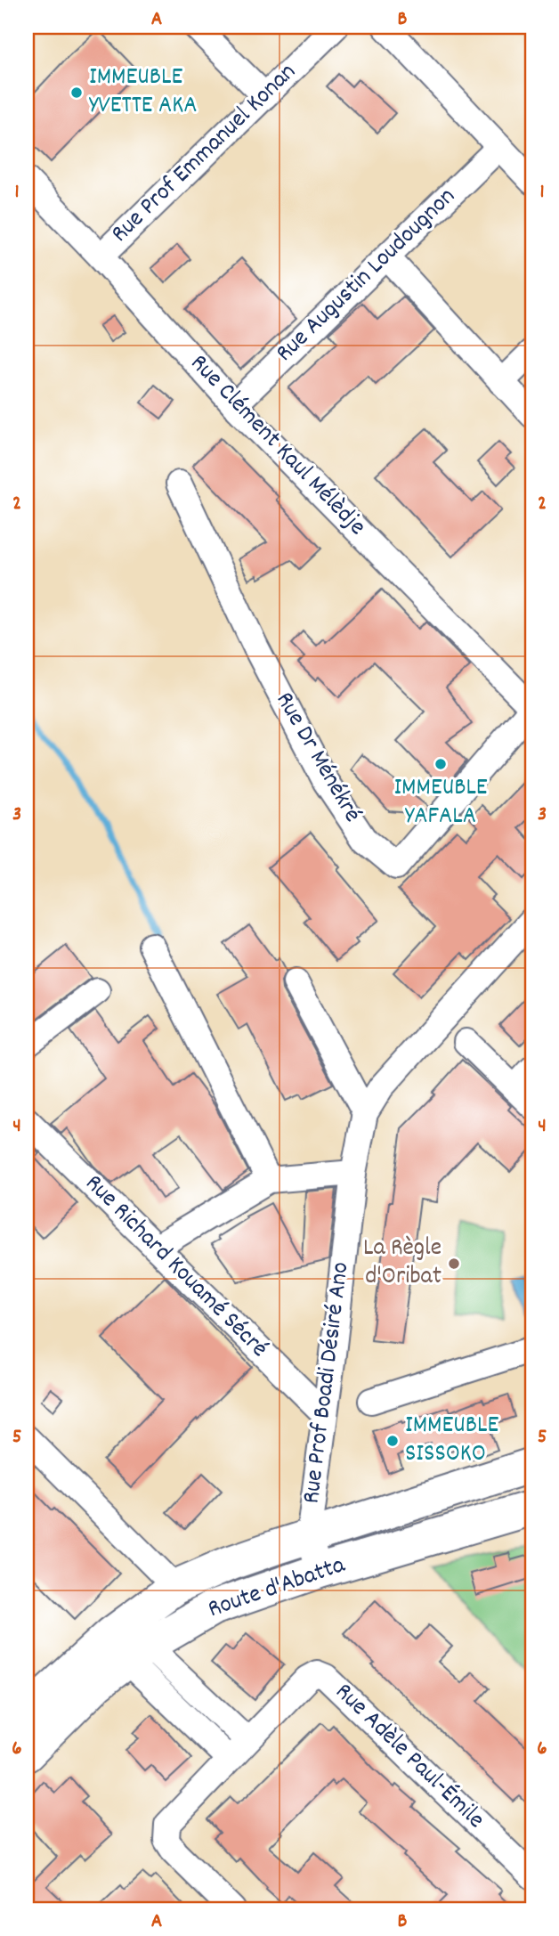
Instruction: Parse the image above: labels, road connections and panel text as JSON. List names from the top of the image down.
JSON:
{
  "streets": {
    "street": [
      "Rue Prof Emmanuel Konan",
      "Rue Augustin Loudougnon",
      "Rue Clément Kaul Mélèdje",
      "Rue Dr Ménékré",
      "Rue Richard Kouamé Sécré",
      "Rue Prof Boadi Désiré Ano",
      "Route d'Abatta",
      "Rue Adèle Paul-Émile"
    ]
  },
  "crossings": [
    ["Rue Prof Emmanuel Konan", "Rue Clément Kaul Mélèdje"],
    ["Rue Augustin Loudougnon", "Rue Clément Kaul Mélèdje"],
    ["Rue Clément Kaul Mélèdje", "Rue Dr Ménékré"],
    ["Rue Richard Kouamé Sécré", "Rue Prof Boadi Désiré Ano"],
    ["Rue Prof Boadi Désiré Ano", "Route d'Abatta"]
  ],
  "places": [
    "IMMEUBLE YVETTE AKA",
    "IMMEUBLE YAFALA",
    "La Règle d'Oribat",
    "IMMEUBLE SISSOKO"
  ],
  "grid": {
    "columns": ["A", "B"],
    "rows": [
      "1",
      "2",
      "3",
      "4",
      "5",
      "6"
    ]
  }
}
